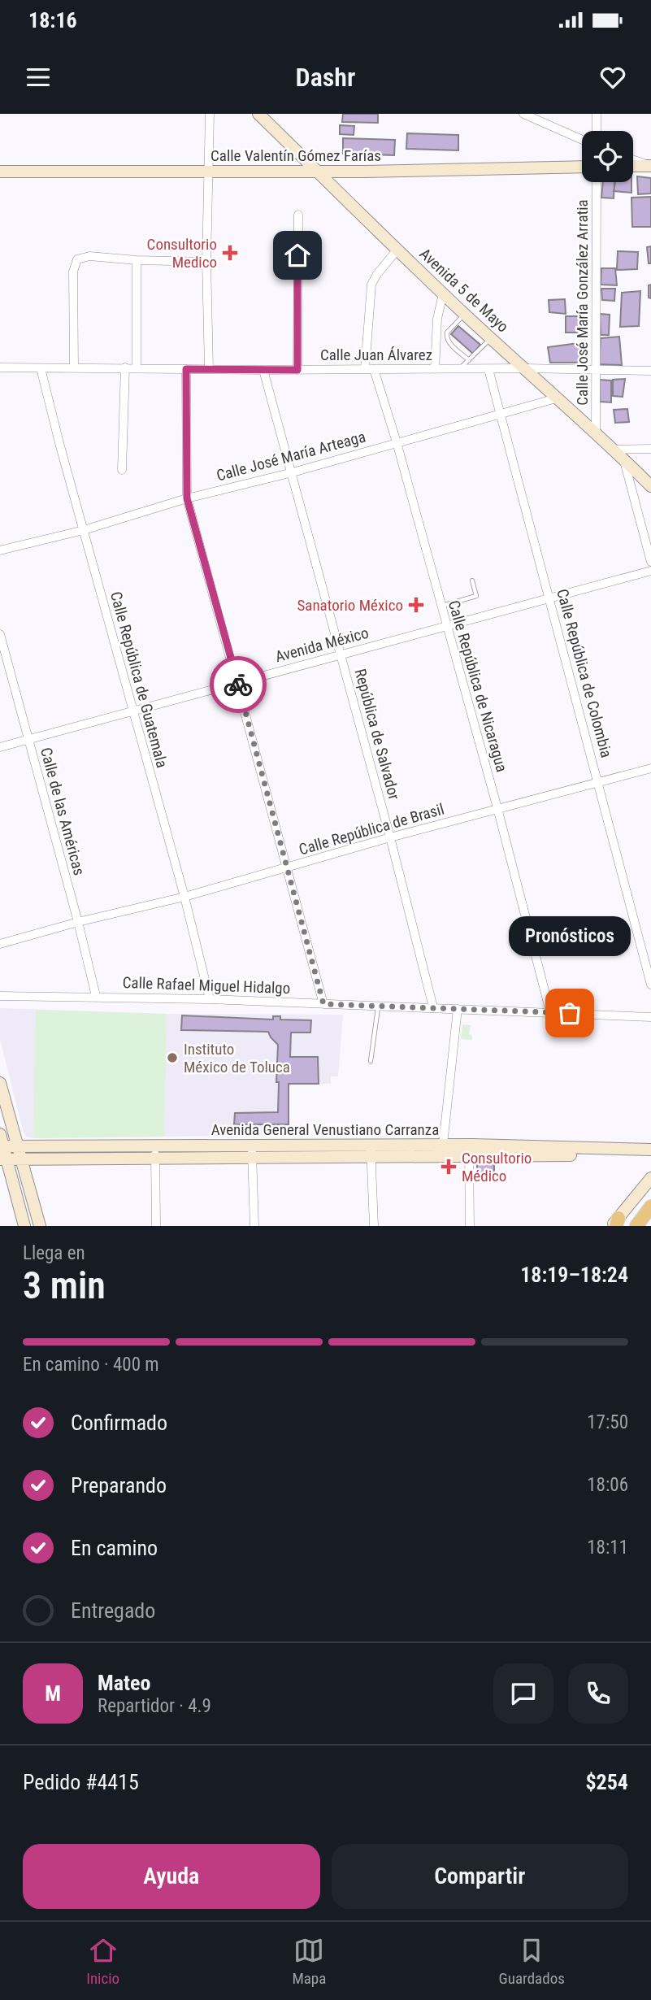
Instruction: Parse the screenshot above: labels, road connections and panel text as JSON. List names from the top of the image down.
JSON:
{
  "streets": {
    "main road": ["Calle Valentín Gómez Farías", "Avenida 5 de Mayo", "Avenida General Venustiano Carranza"],
    "street": [
      "Calle José María González Arratia",
      "Calle Juan Álvarez",
      "Calle José María Arteaga",
      "Avenida México",
      "Calle República de Colombia",
      "Calle República de Guatemala",
      "Calle República de Nicaragua",
      "República de Salvador",
      "Calle de las Américas",
      "Calle República de Brasil",
      "Calle Rafael Miguel Hidalgo"
    ]
  },
  "crossings": [
    ["Calle Valentín Gómez Farías", "Avenida 5 de Mayo"],
    ["Avenida 5 de Mayo", "Calle José María González Arratia"],
    ["Avenida 5 de Mayo", "Calle Juan Álvarez"],
    ["Avenida 5 de Mayo", "Calle José María Arteaga"],
    ["Calle José María González Arratia", "Calle Juan Álvarez"],
    ["Calle Juan Álvarez", "Calle República de Colombia"],
    ["Calle Juan Álvarez", "Calle República de Guatemala"],
    ["Calle Juan Álvarez", "Calle República de Nicaragua"],
    ["Calle Juan Álvarez", "República de Salvador"],
    ["Calle José María Arteaga", "Calle República de Colombia"],
    ["Calle José María Arteaga", "Calle República de Guatemala"],
    ["Calle José María Arteaga", "Calle República de Nicaragua"],
    ["Calle José María Arteaga", "República de Salvador"],
    ["Avenida México", "Calle República de Colombia"],
    ["Avenida México", "Calle República de Guatemala"],
    ["Avenida México", "Calle República de Nicaragua"],
    ["Avenida México", "República de Salvador"],
    ["Avenida México", "Calle de las Américas"],
    ["Calle República de Colombia", "Calle República de Brasil"],
    ["Calle República de Guatemala", "Calle República de Brasil"],
    ["Calle República de Guatemala", "Calle Rafael Miguel Hidalgo"],
    ["Calle República de Nicaragua", "Calle República de Brasil"],
    ["Calle República de Nicaragua", "Calle Rafael Miguel Hidalgo"],
    ["República de Salvador", "Calle República de Brasil"],
    ["República de Salvador", "Calle Rafael Miguel Hidalgo"],
    ["Calle de las Américas", "Calle República de Brasil"],
    ["Calle de las Américas", "Calle Rafael Miguel Hidalgo"]
  ],
  "places": {
    "health": ["Consultorio Medico", "Sanatorio México", "Consultorio Médico"],
    "other": ["Pronósticos", "Instituto México de Toluca"]
  },
  "page": {
    "status": "18:16",
    "header": "Dashr",
    "bubble": "Pronósticos",
    "heading": ["3 min", "Llega en", "18:19–18:24"],
    "panel": [
      "Mateo",
      "Repartidor · 4.9",
      "Pedido #4415",
      "$254"
    ],
    "bar": "En camino · 400 m",
    "list": [
      ["Confirmado", "17:50"],
      ["Preparando", "18:06"],
      ["En camino", "18:11"],
      "Entregado"
    ],
    "round": "M",
    "buttons": ["Ayuda", "Compartir"],
    "tabs": ["Inicio", "Mapa", "Guardados"]
  }
}
